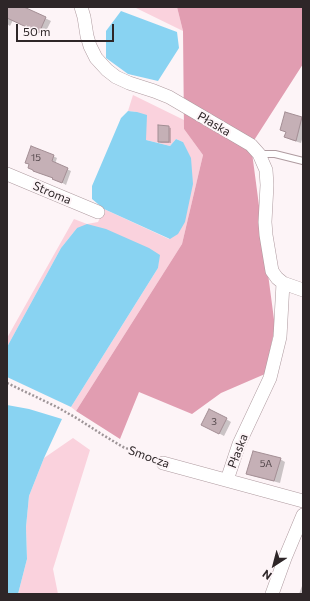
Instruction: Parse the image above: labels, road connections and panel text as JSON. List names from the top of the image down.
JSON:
{
  "streets": {
    "street": ["Płaska", "Stroma", "Smocza"]
  },
  "crossings": [
    ["Płaska", "Smocza"]
  ],
  "house_numbers": ["15", "3", "5A"],
  "scale_bar": "50 m",
  "north": "bottom left"
}
